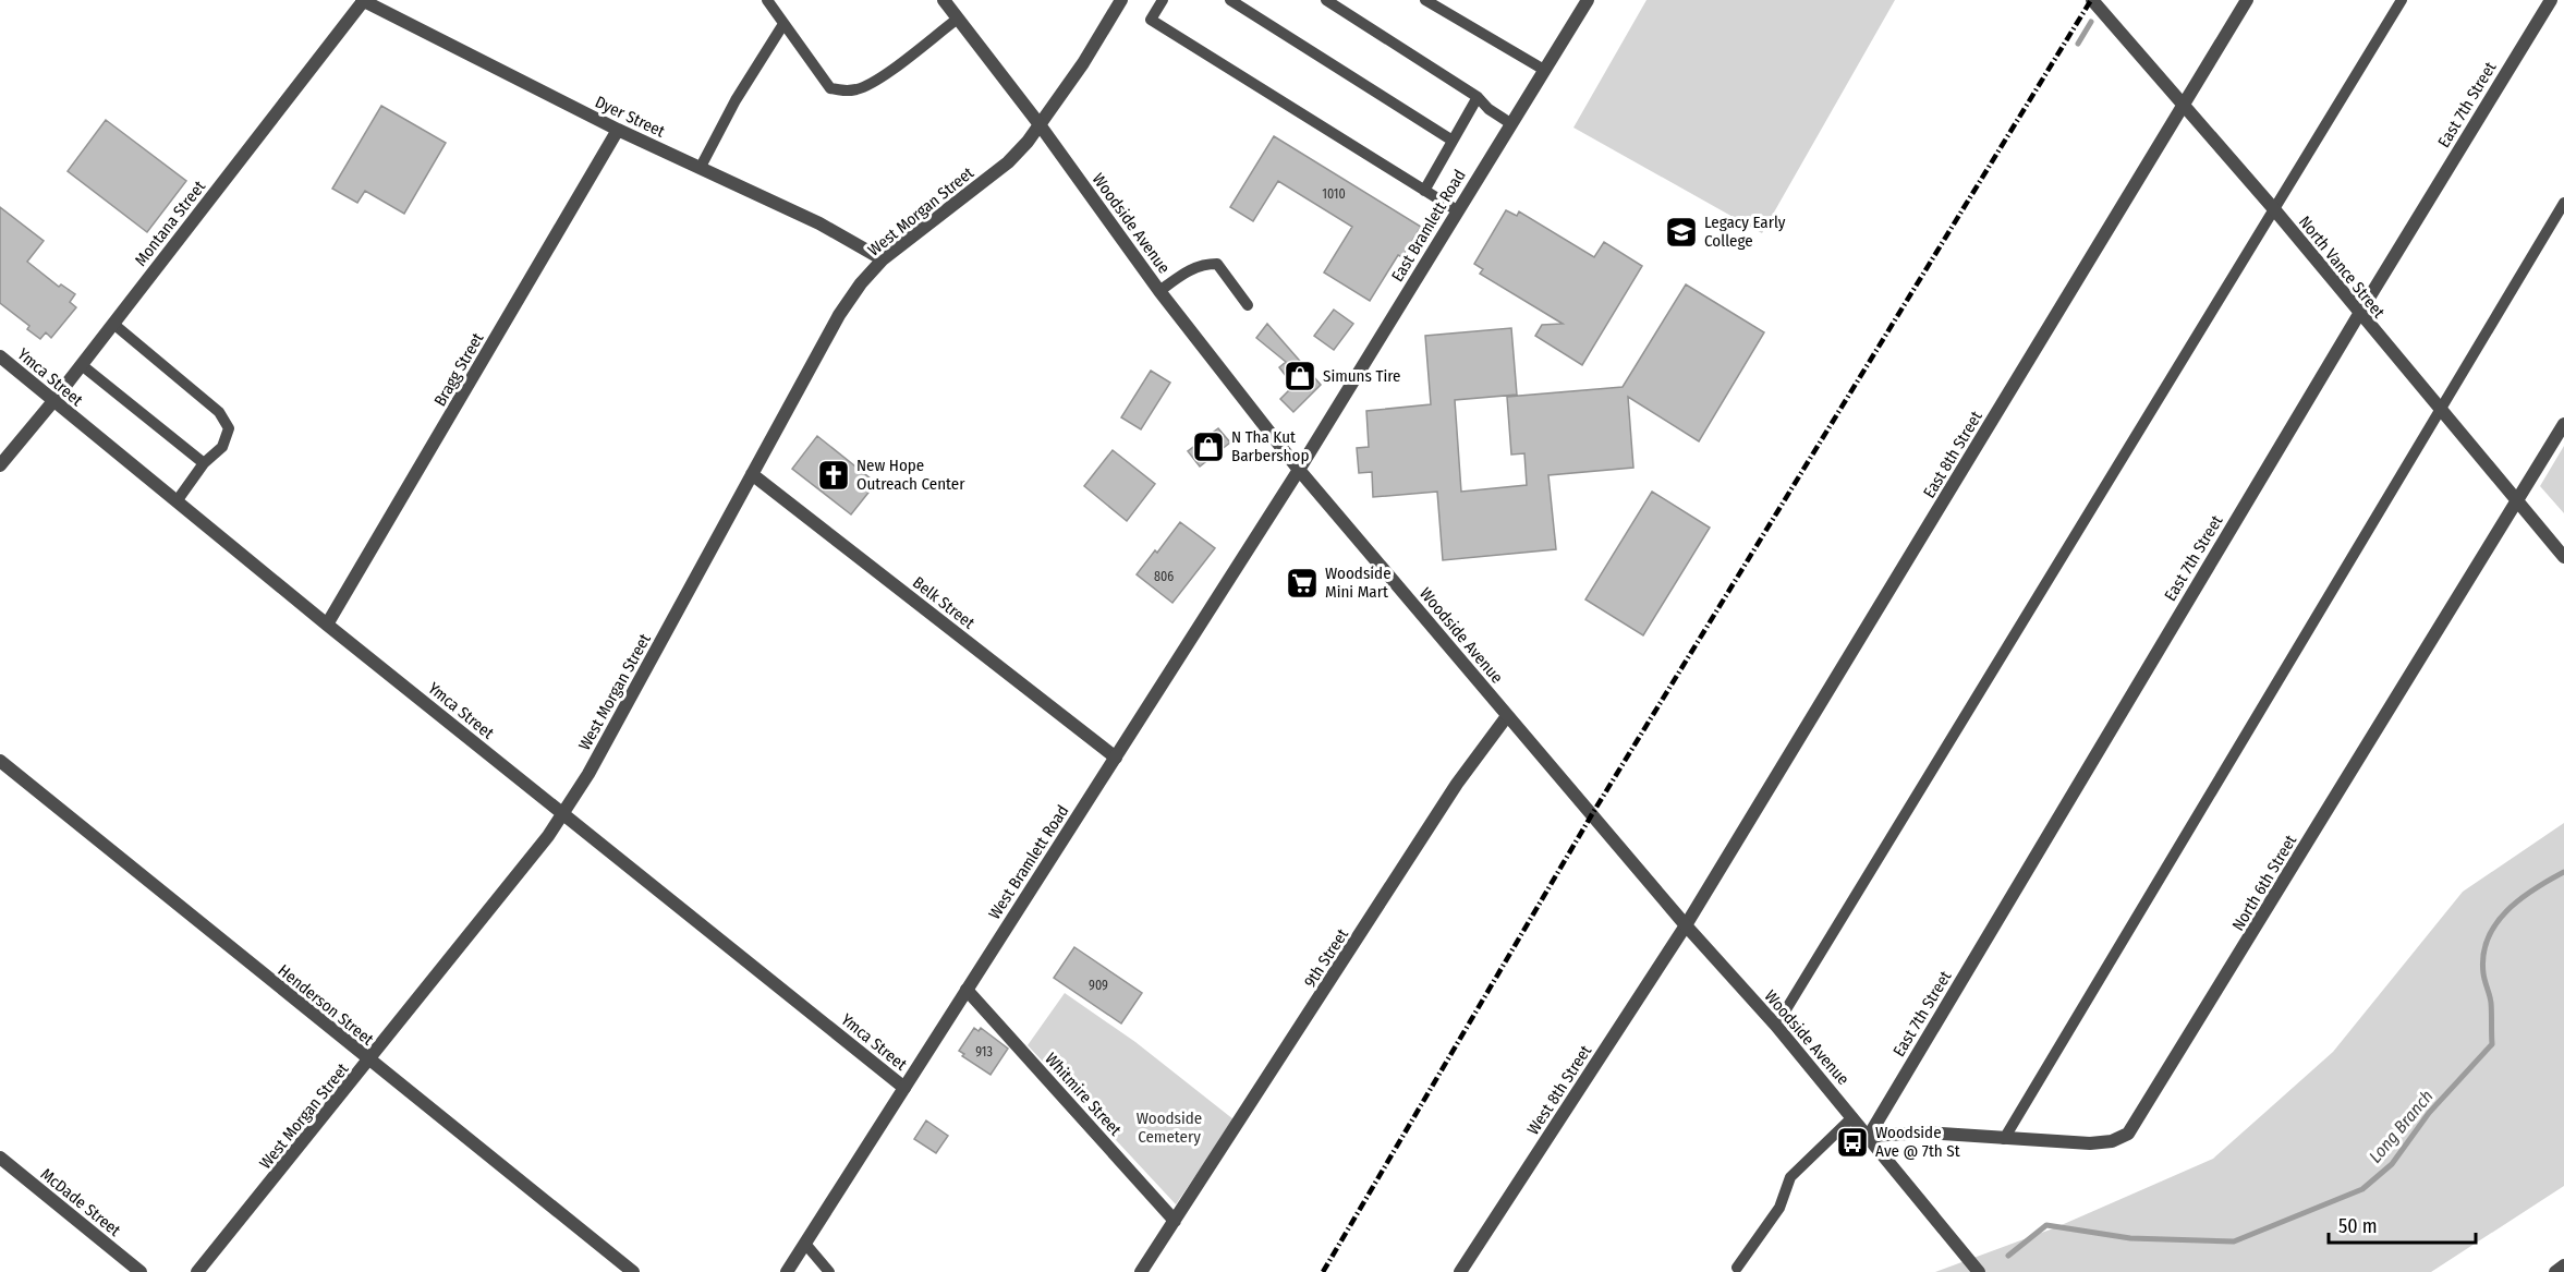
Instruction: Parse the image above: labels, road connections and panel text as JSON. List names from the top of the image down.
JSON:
{
  "streets": {
    "street": [
      "East 7th Street",
      "Dyer Street",
      "West Morgan Street",
      "Montana Street",
      "Woodside Avenue",
      "East Bramlett Road",
      "North Vance Street",
      "Bragg Street",
      "Ymca Street",
      "East 8th Street",
      "Belk Street",
      "West Bramlett Road",
      "North 6th Street",
      "9th Street",
      "Henderson Street",
      "West 8th Street",
      "Whitmire Street",
      "McDade Street"
    ]
  },
  "crossings": [
    ["East 7th Street", "Woodside Avenue"],
    ["East 7th Street", "North Vance Street"],
    ["East 7th Street", "North 6th Street"],
    ["Dyer Street", "West Morgan Street"],
    ["Dyer Street", "Montana Street"],
    ["Dyer Street", "Bragg Street"],
    ["West Morgan Street", "Woodside Avenue"],
    ["West Morgan Street", "Ymca Street"],
    ["West Morgan Street", "Belk Street"],
    ["West Morgan Street", "Henderson Street"],
    ["Montana Street", "Ymca Street"],
    ["Woodside Avenue", "East Bramlett Road"],
    ["Woodside Avenue", "East 8th Street"],
    ["Woodside Avenue", "West Bramlett Road"],
    ["Woodside Avenue", "North 6th Street"],
    ["Woodside Avenue", "9th Street"],
    ["Woodside Avenue", "West 8th Street"],
    ["East Bramlett Road", "West Bramlett Road"],
    ["North Vance Street", "East 8th Street"],
    ["North Vance Street", "North 6th Street"],
    ["Bragg Street", "Ymca Street"],
    ["Ymca Street", "West Bramlett Road"],
    ["East 8th Street", "West 8th Street"],
    ["Belk Street", "West Bramlett Road"],
    ["West Bramlett Road", "Whitmire Street"],
    ["9th Street", "Whitmire Street"]
  ],
  "water": ["Long Branch"],
  "parks": ["Woodside Cemetery"],
  "places": {
    "school or university": ["Legacy Early College"],
    "shop": ["Simuns Tire", "N Tha Kut Barbershop"],
    "church": ["New Hope Outreach Center"],
    "supermarket": ["Woodside Mini Mart"],
    "bus stop": ["Woodside Ave @ 7th St"]
  },
  "house_numbers": [
    "1010",
    "806",
    "909",
    "913"
  ],
  "scale_bar": "50 m"
}
